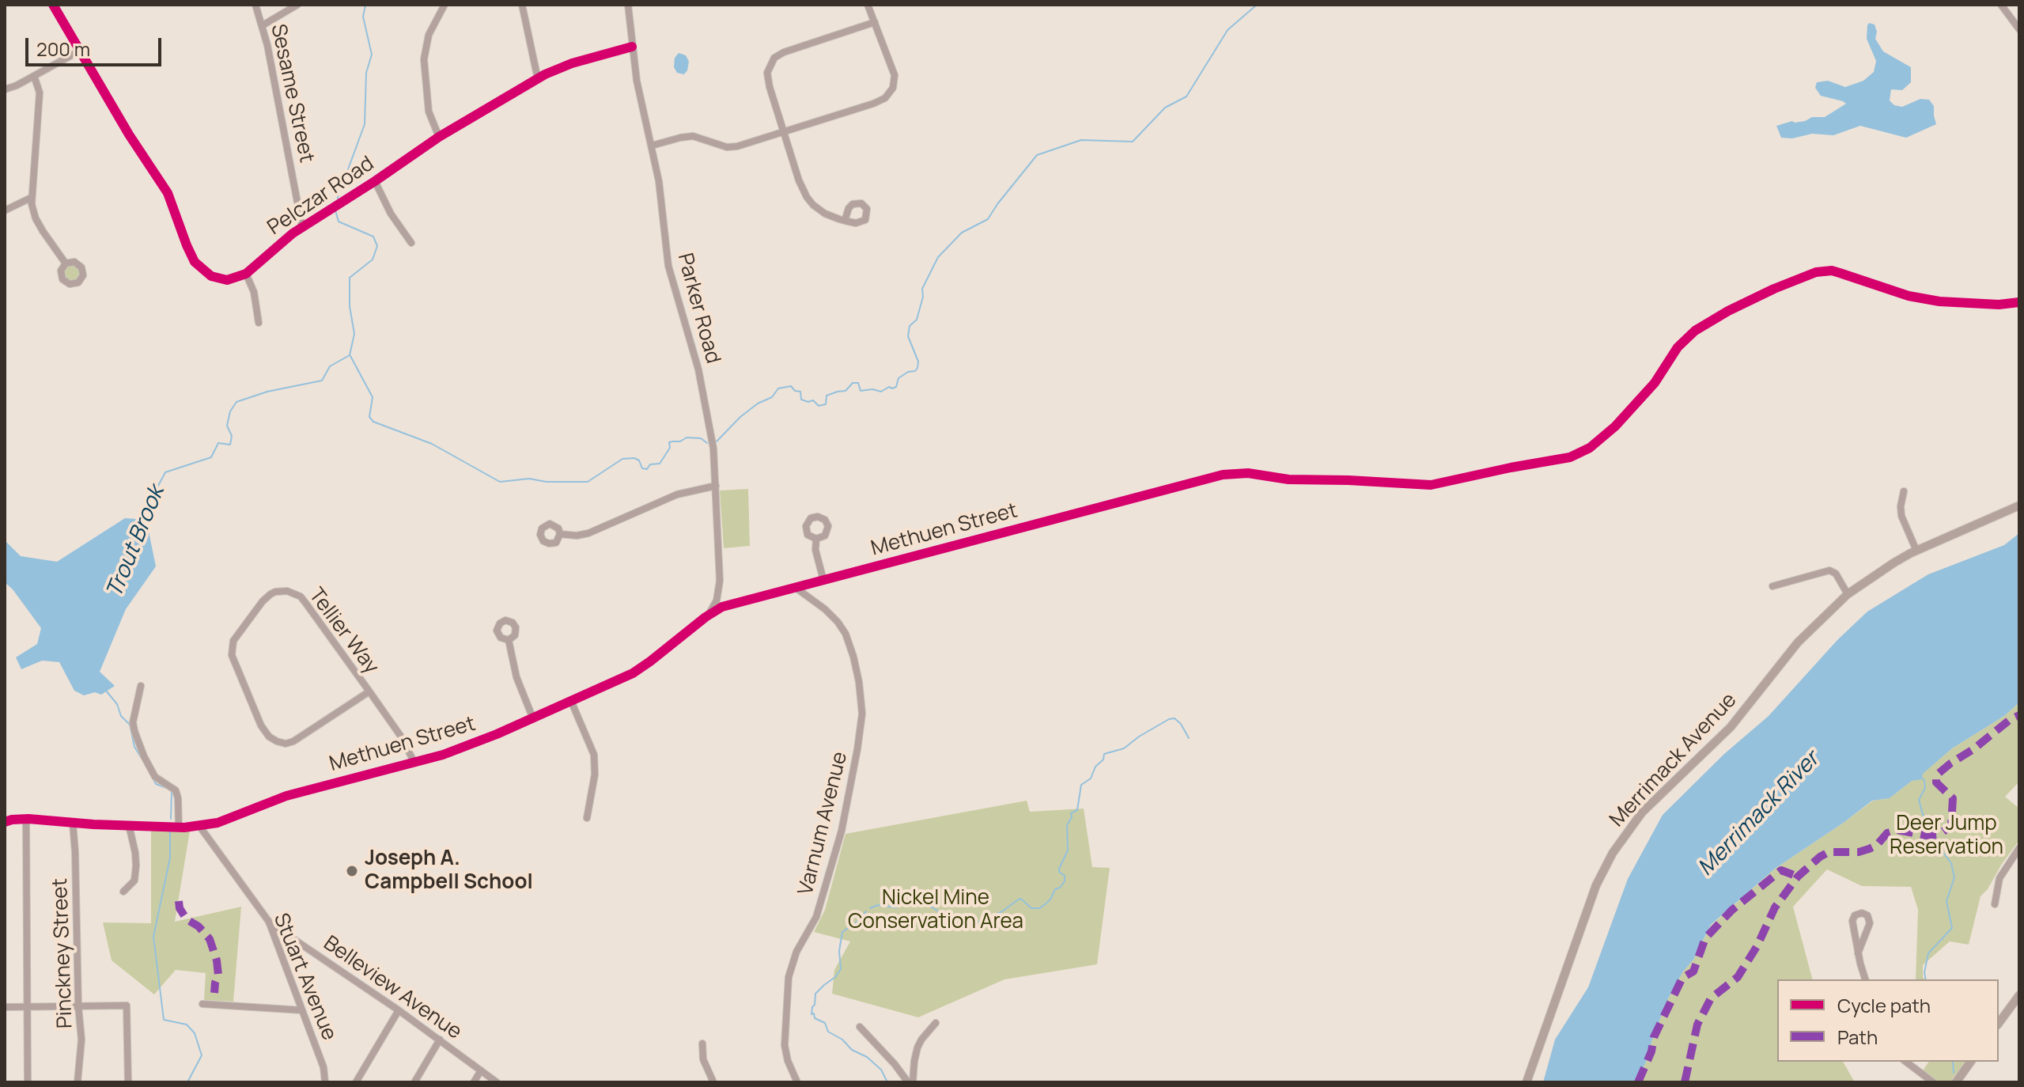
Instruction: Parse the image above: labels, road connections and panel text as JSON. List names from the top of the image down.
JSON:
{
  "streets": {
    "main road": ["Merrimack Avenue"],
    "street": [
      "Sesame Street",
      "Pelczar Road",
      "Parker Road",
      "Methuen Street",
      "Tellier Way",
      "Varnum Avenue",
      "Pinckney Street",
      "Stuart Avenue",
      "Belleview Avenue"
    ]
  },
  "crossings": [
    ["Sesame Street", "Pelczar Road"],
    ["Pelczar Road", "Parker Road"],
    ["Parker Road", "Methuen Street"],
    ["Methuen Street", "Tellier Way"],
    ["Methuen Street", "Varnum Avenue"],
    ["Methuen Street", "Pinckney Street"],
    ["Methuen Street", "Stuart Avenue"],
    ["Stuart Avenue", "Belleview Avenue"]
  ],
  "water": ["Trout Brook", "Merrimack River"],
  "parks": ["Deer Jump Reservation", "Nickel Mine Conservation Area"],
  "places": ["Joseph A. Campbell School"],
  "legend": ["Cycle path", "Path"],
  "scale_bar": "200 m"
}
